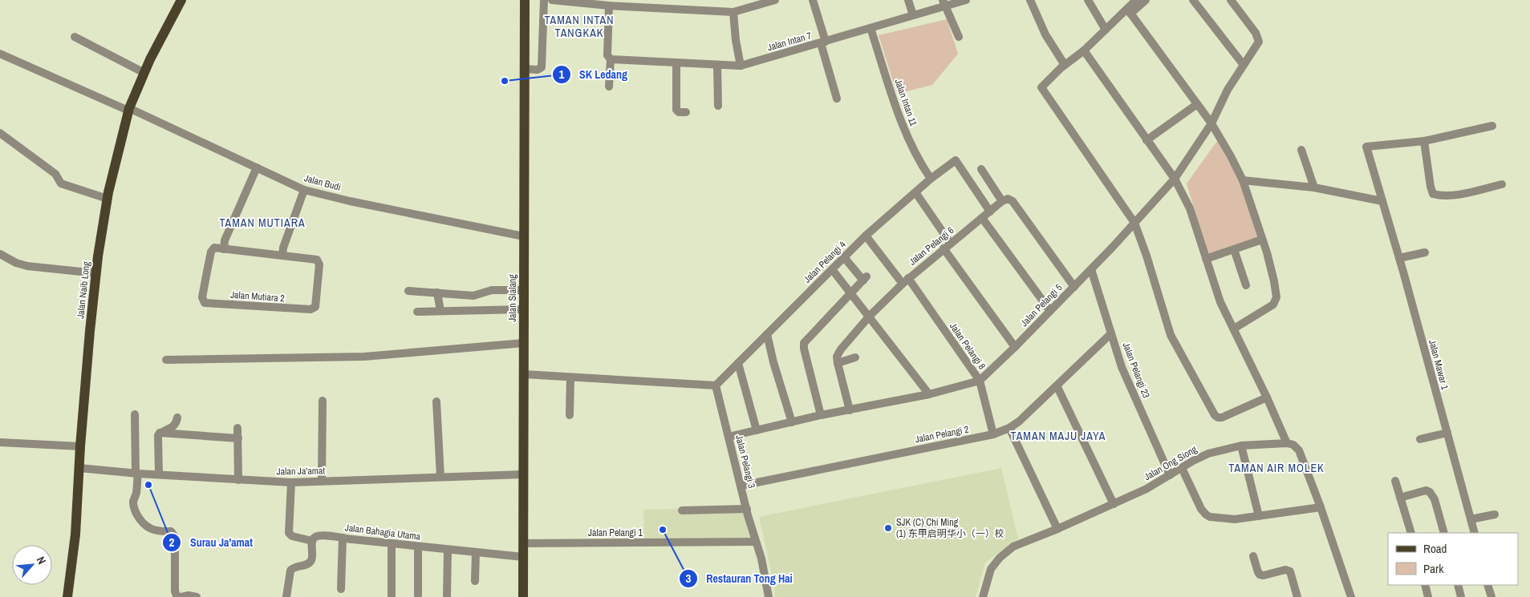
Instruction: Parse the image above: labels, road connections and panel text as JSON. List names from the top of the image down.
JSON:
{
  "streets": {
    "main road": ["Jalan Naib Long", "Jalan Sialang"],
    "street": [
      "Jalan Intan 7",
      "Jalan Intan 11",
      "Jalan Budi",
      "Jalan Pelangi 6",
      "Jalan Pelangi 4",
      "Jalan Mutiara 2",
      "Jalan Pelangi 5",
      "Jalan Pelangi 8",
      "Jalan Mawar 1",
      "Jalan Pelangi 23",
      "Jalan Pelangi 2",
      "Jalan Pelangi 3",
      "Jalan Ong Siong",
      "Jalan Ja'amat",
      "Jalan Bahagia Utama",
      "Jalan Pelangi 1"
    ]
  },
  "crossings": [
    ["Jalan Intan 7", "Jalan Intan 11"],
    ["Jalan Intan 11", "Jalan Pelangi 4"],
    ["Jalan Budi", "Jalan Naib Long"],
    ["Jalan Budi", "Jalan Sialang"],
    ["Jalan Pelangi 6", "Jalan Pelangi 4"],
    ["Jalan Pelangi 6", "Jalan Pelangi 8"],
    ["Jalan Pelangi 4", "Jalan Pelangi 8"],
    ["Jalan Pelangi 4", "Jalan Pelangi 3"],
    ["Jalan Naib Long", "Jalan Ja'amat"],
    ["Jalan Sialang", "Jalan Ja'amat"],
    ["Jalan Sialang", "Jalan Bahagia Utama"],
    ["Jalan Sialang", "Jalan Pelangi 1"],
    ["Jalan Pelangi 5", "Jalan Pelangi 8"],
    ["Jalan Pelangi 5", "Jalan Pelangi 23"],
    ["Jalan Pelangi 5", "Jalan Pelangi 3"],
    ["Jalan Pelangi 8", "Jalan Pelangi 2"],
    ["Jalan Pelangi 23", "Jalan Pelangi 2"],
    ["Jalan Pelangi 23", "Jalan Ong Siong"],
    ["Jalan Pelangi 2", "Jalan Pelangi 3"],
    ["Jalan Pelangi 3", "Jalan Pelangi 1"]
  ],
  "districts": [
    "TAMAN INTAN TANGKAK",
    "TAMAN MUTIARA",
    "TAMAN MAJU JAYA",
    "TAMAN AIR MOLEK"
  ],
  "places": [
    "SK Ledang",
    "Surau Ja'amat",
    "SJK (C) Chi Ming (1) 东甲启明华小（一）校",
    "Restauran Tong Hai"
  ],
  "legend": ["Road", "Park"],
  "north": "top right"
}
